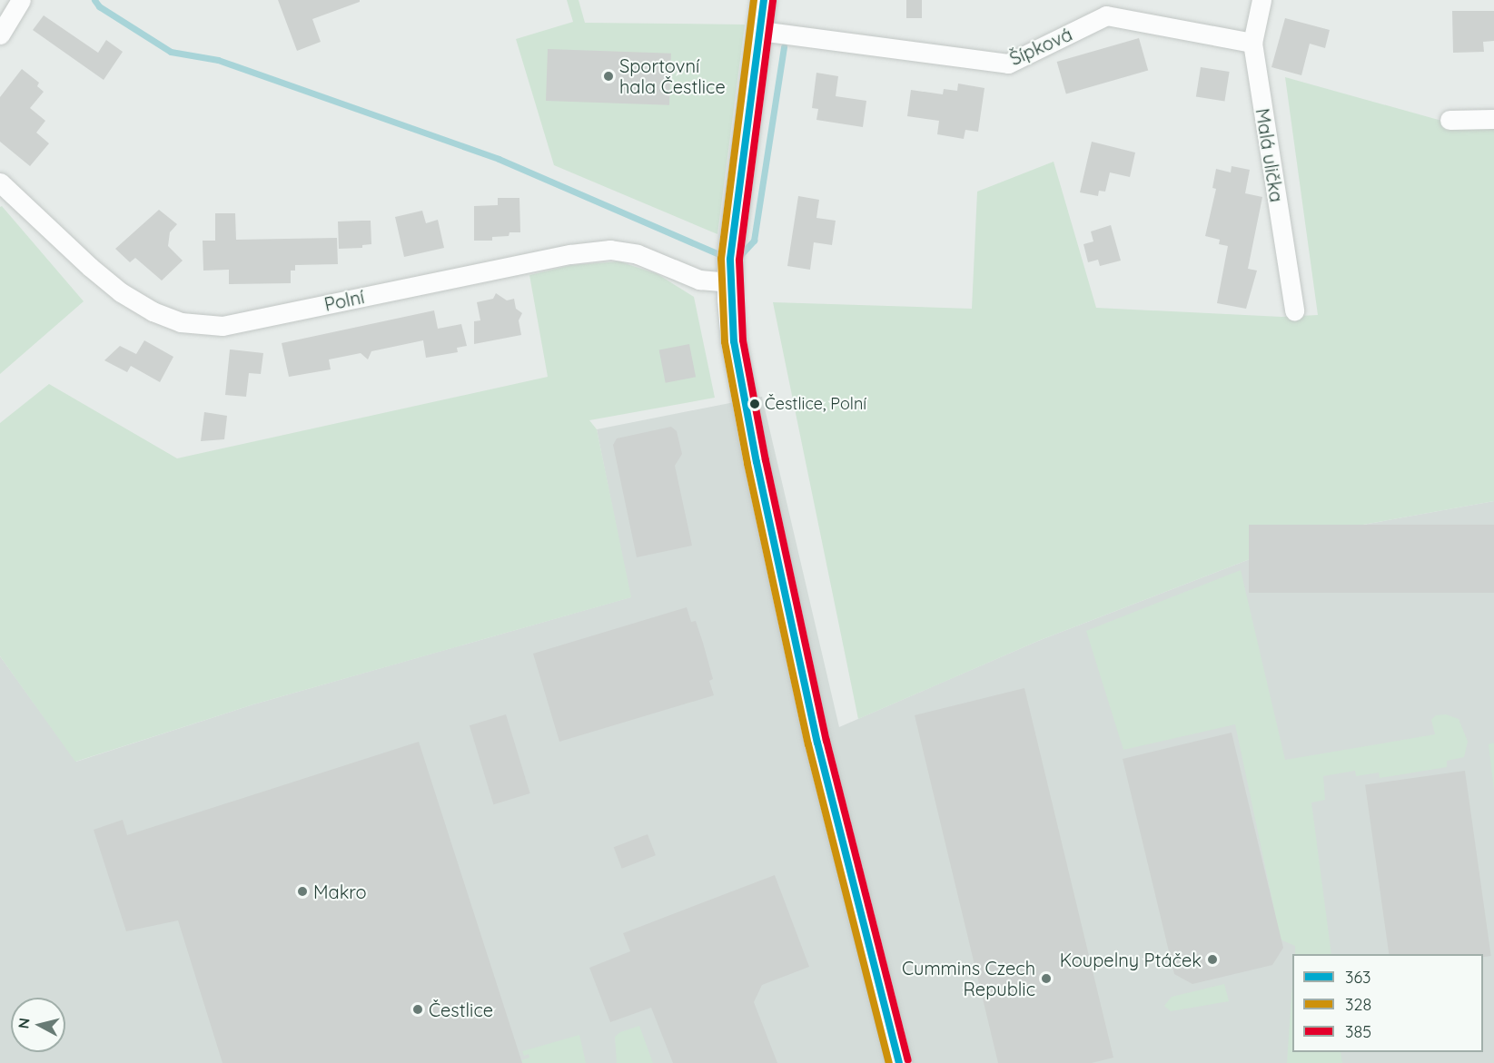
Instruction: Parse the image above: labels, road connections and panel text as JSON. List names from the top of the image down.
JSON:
{
  "streets": {
    "street": ["Šípková", "Malá ulička", "Polní"]
  },
  "crossings": [
    ["Šípková", "Malá ulička"]
  ],
  "places": [
    "Sportovní hala Čestlice",
    "Čestlice, Polní",
    "Makro",
    "Koupelny Ptáček",
    "Cummins Czech Republic",
    "Čestlice"
  ],
  "lines": ["transit line 363", "transit line 328", "transit line 385"],
  "legend": ["363", "328", "385"],
  "north": "left"
}
